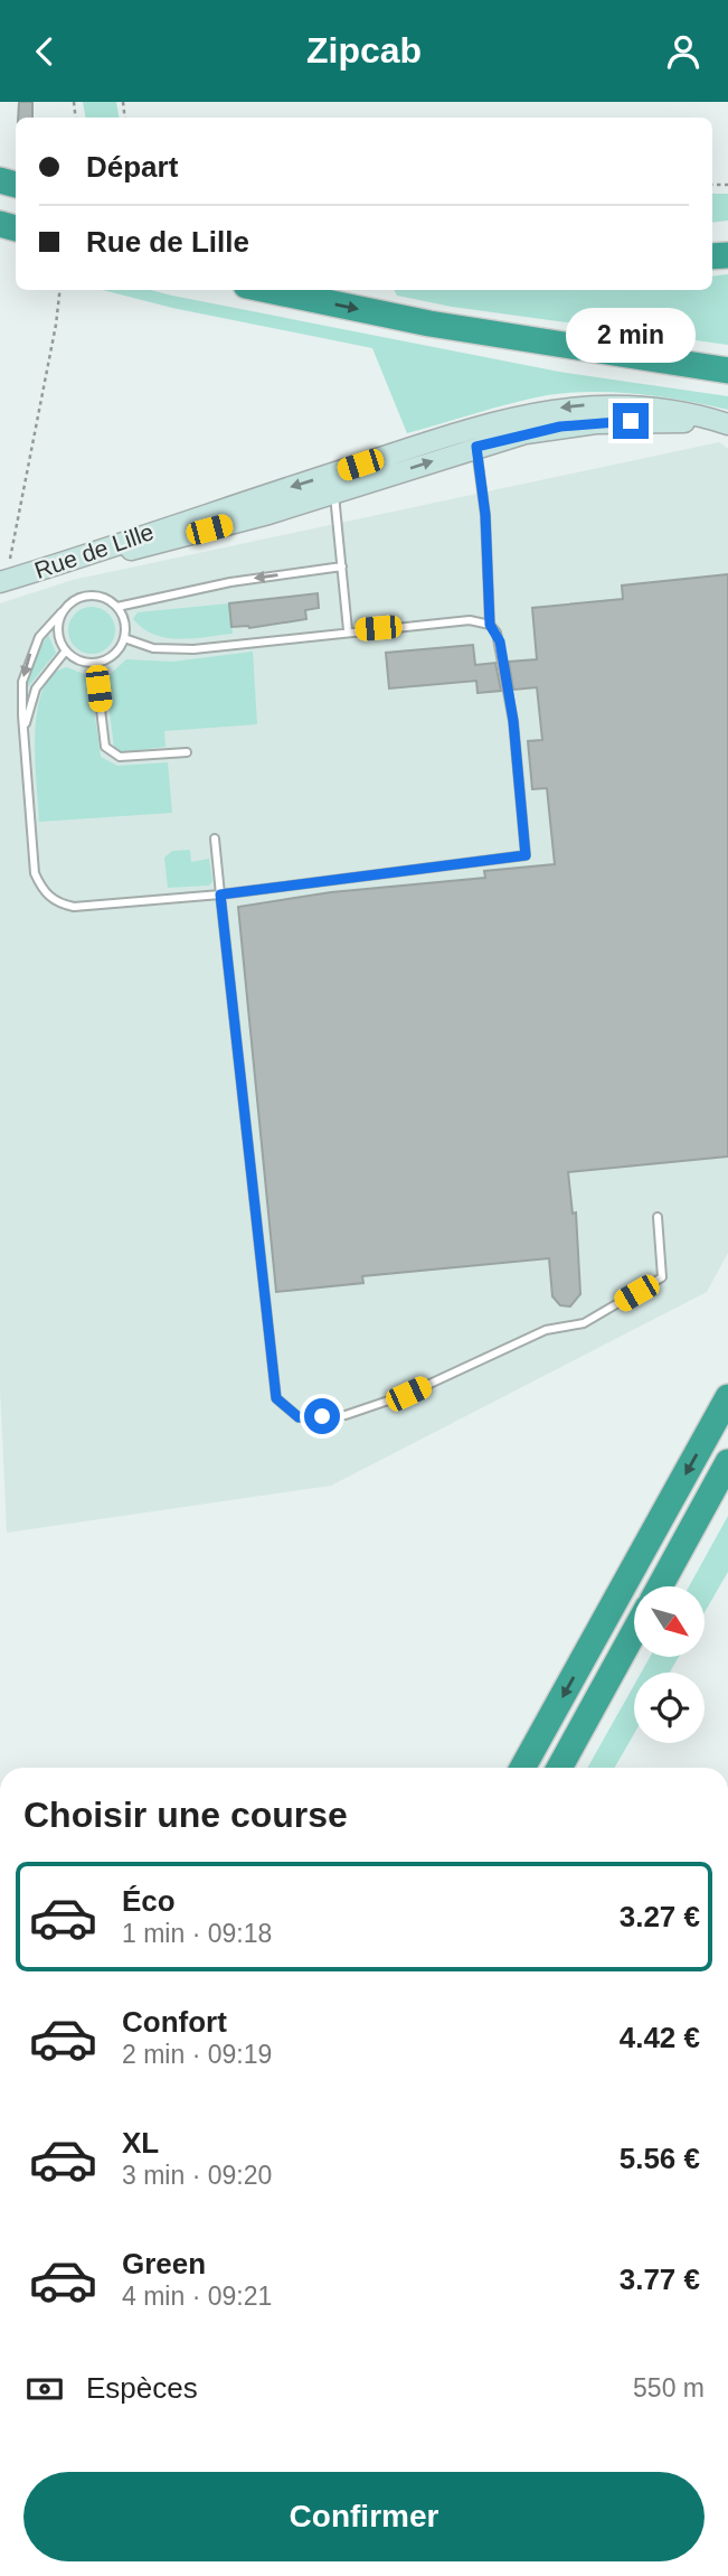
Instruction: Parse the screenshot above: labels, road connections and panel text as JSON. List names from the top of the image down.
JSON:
{
  "streets": {
    "main road": ["Rue de Lille"]
  },
  "north": "bottom right",
  "page": {
    "header": "Zipcab",
    "banner": ["Départ", "Rue de Lille"],
    "bubble": "2 min",
    "heading": "Choisir une course",
    "list": [
      {
        "name": "Éco",
        "note": "1 min · 09:18",
        "value": "3.27 €"
      },
      {
        "name": "Confort",
        "note": "2 min · 09:19",
        "value": "4.42 €"
      },
      {
        "name": "XL",
        "note": "3 min · 09:20",
        "value": "5.56 €"
      },
      {
        "name": "Green",
        "note": "4 min · 09:21",
        "value": "3.77 €"
      }
    ],
    "pay": ["Espèces", "550 m"],
    "buttons": "Confirmer"
  }
}
